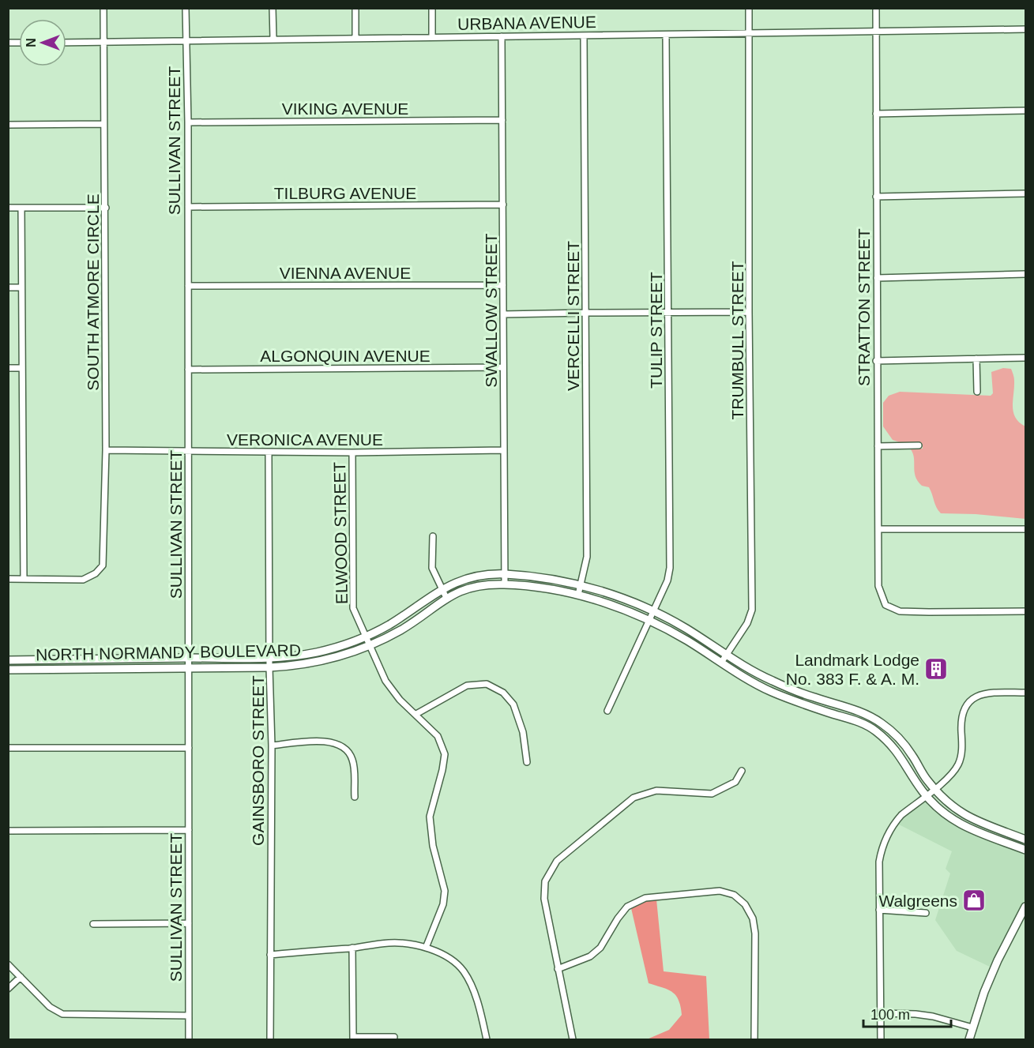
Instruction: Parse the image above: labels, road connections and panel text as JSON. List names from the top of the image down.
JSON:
{
  "streets": {
    "street": [
      "URBANA AVENUE",
      "VIKING AVENUE",
      "SULLIVAN STREET",
      "TILBURG AVENUE",
      "VIENNA AVENUE",
      "SOUTH ATMORE CIRCLE",
      "STRATTON STREET",
      "SWALLOW STREET",
      "VERCELLI STREET",
      "TULIP STREET",
      "TRUMBULL STREET",
      "ALGONQUIN AVENUE",
      "VERONICA AVENUE",
      "ELWOOD STREET",
      "NORTH NORMANDY BOULEVARD",
      "GAINSBORO STREET"
    ]
  },
  "crossings": [
    ["URBANA AVENUE", "SULLIVAN STREET"],
    ["URBANA AVENUE", "SOUTH ATMORE CIRCLE"],
    ["URBANA AVENUE", "STRATTON STREET"],
    ["URBANA AVENUE", "SWALLOW STREET"],
    ["URBANA AVENUE", "VERCELLI STREET"],
    ["URBANA AVENUE", "TULIP STREET"],
    ["URBANA AVENUE", "TRUMBULL STREET"],
    ["VIKING AVENUE", "SULLIVAN STREET"],
    ["VIKING AVENUE", "SWALLOW STREET"],
    ["SULLIVAN STREET", "TILBURG AVENUE"],
    ["SULLIVAN STREET", "VIENNA AVENUE"],
    ["SULLIVAN STREET", "ALGONQUIN AVENUE"],
    ["SULLIVAN STREET", "VERONICA AVENUE"],
    ["SULLIVAN STREET", "NORTH NORMANDY BOULEVARD"],
    ["TILBURG AVENUE", "SWALLOW STREET"],
    ["VIENNA AVENUE", "SWALLOW STREET"],
    ["SOUTH ATMORE CIRCLE", "VERONICA AVENUE"],
    ["SWALLOW STREET", "ALGONQUIN AVENUE"],
    ["SWALLOW STREET", "VERONICA AVENUE"],
    ["SWALLOW STREET", "NORTH NORMANDY BOULEVARD"],
    ["VERCELLI STREET", "NORTH NORMANDY BOULEVARD"],
    ["TULIP STREET", "NORTH NORMANDY BOULEVARD"],
    ["TRUMBULL STREET", "NORTH NORMANDY BOULEVARD"],
    ["VERONICA AVENUE", "ELWOOD STREET"],
    ["VERONICA AVENUE", "GAINSBORO STREET"],
    ["ELWOOD STREET", "NORTH NORMANDY BOULEVARD"],
    ["NORTH NORMANDY BOULEVARD", "GAINSBORO STREET"]
  ],
  "places": {
    "building": ["Landmark Lodge No. 383 F. & A. M."],
    "shop": ["Walgreens"]
  },
  "scale_bar": "100 m",
  "north": "left"
}
